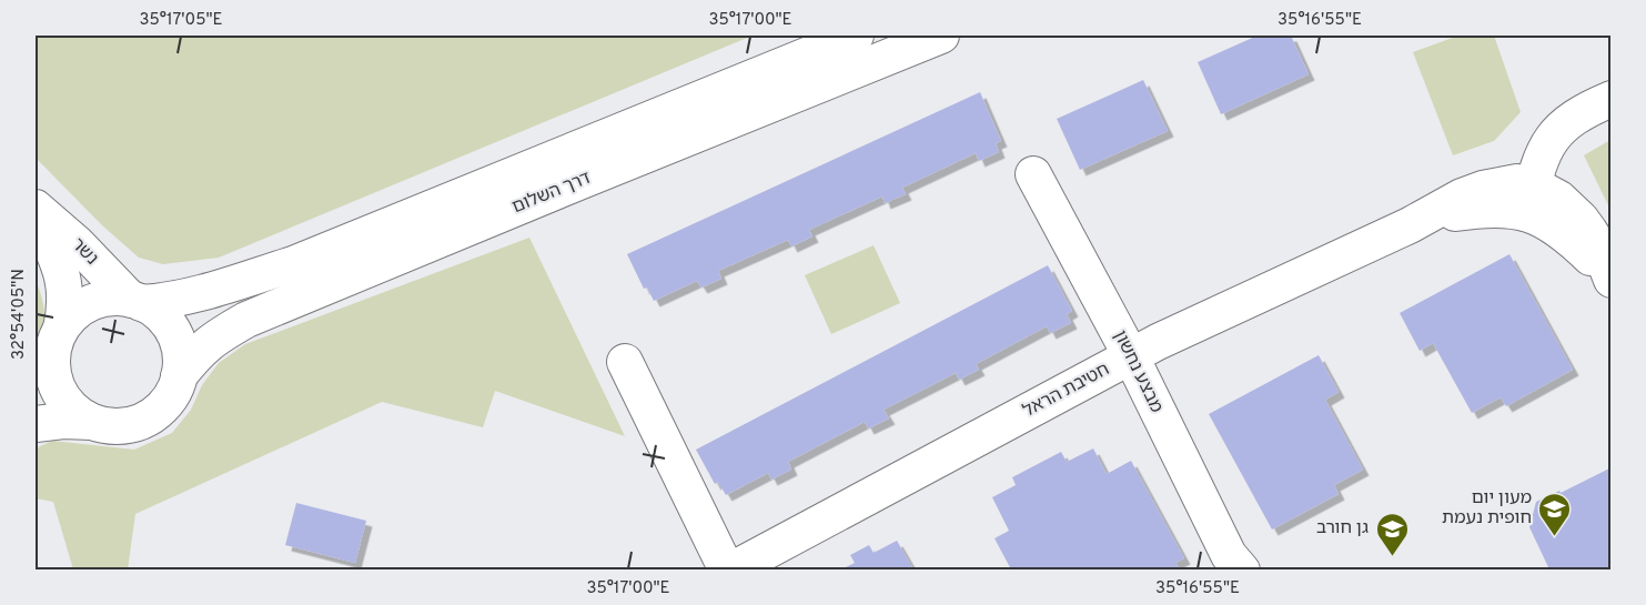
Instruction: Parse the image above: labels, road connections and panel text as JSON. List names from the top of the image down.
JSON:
{
  "streets": {
    "street": [
      "דרך השלום",
      "נשר",
      "מבצע נחשון",
      "חטיבת הראל"
    ]
  },
  "crossings": [
    ["דרך השלום", "נשר"],
    ["מבצע נחשון", "חטיבת הראל"]
  ],
  "places": {
    "school or university": ["מעון יום חופית נעמת", "גן חורב"]
  },
  "coordinates": [
    "35°17'05\"E",
    "35°17'00\"E",
    "35°16'55\"E",
    "32°54'05\"N"
  ]
}
